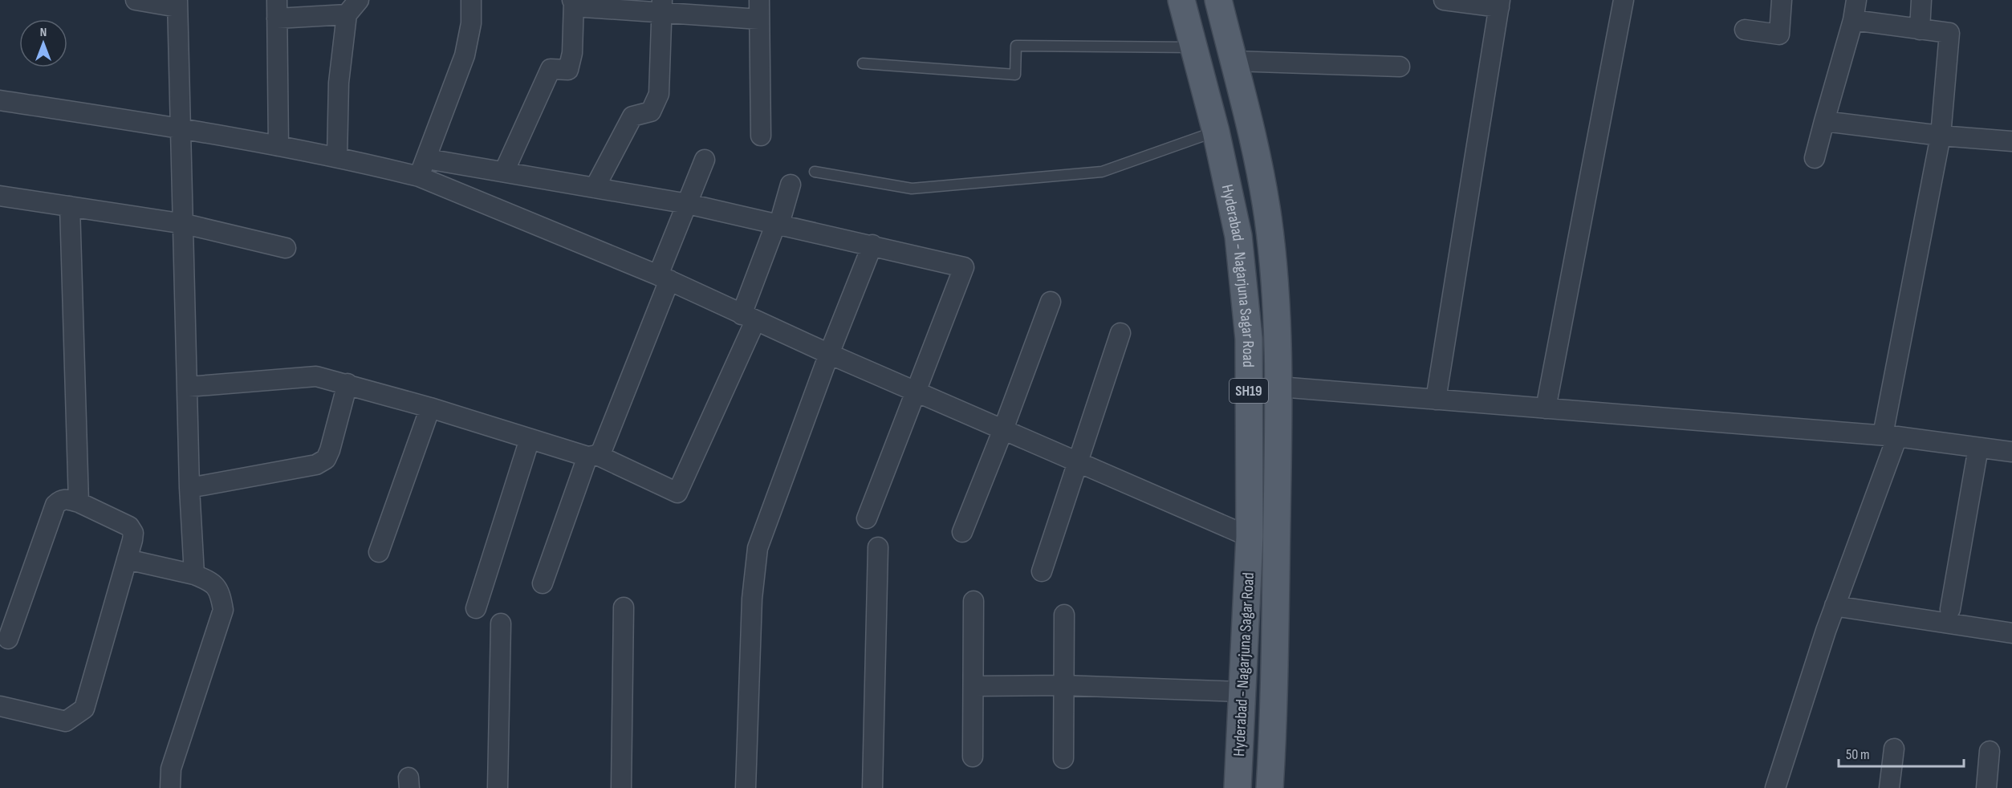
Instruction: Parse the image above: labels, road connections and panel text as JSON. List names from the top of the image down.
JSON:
{
  "streets": {
    "main road": ["Hyderabad - Nagarjuna Sagar Road", "SH19"]
  },
  "scale_bar": "50 m",
  "north": "top"
}
